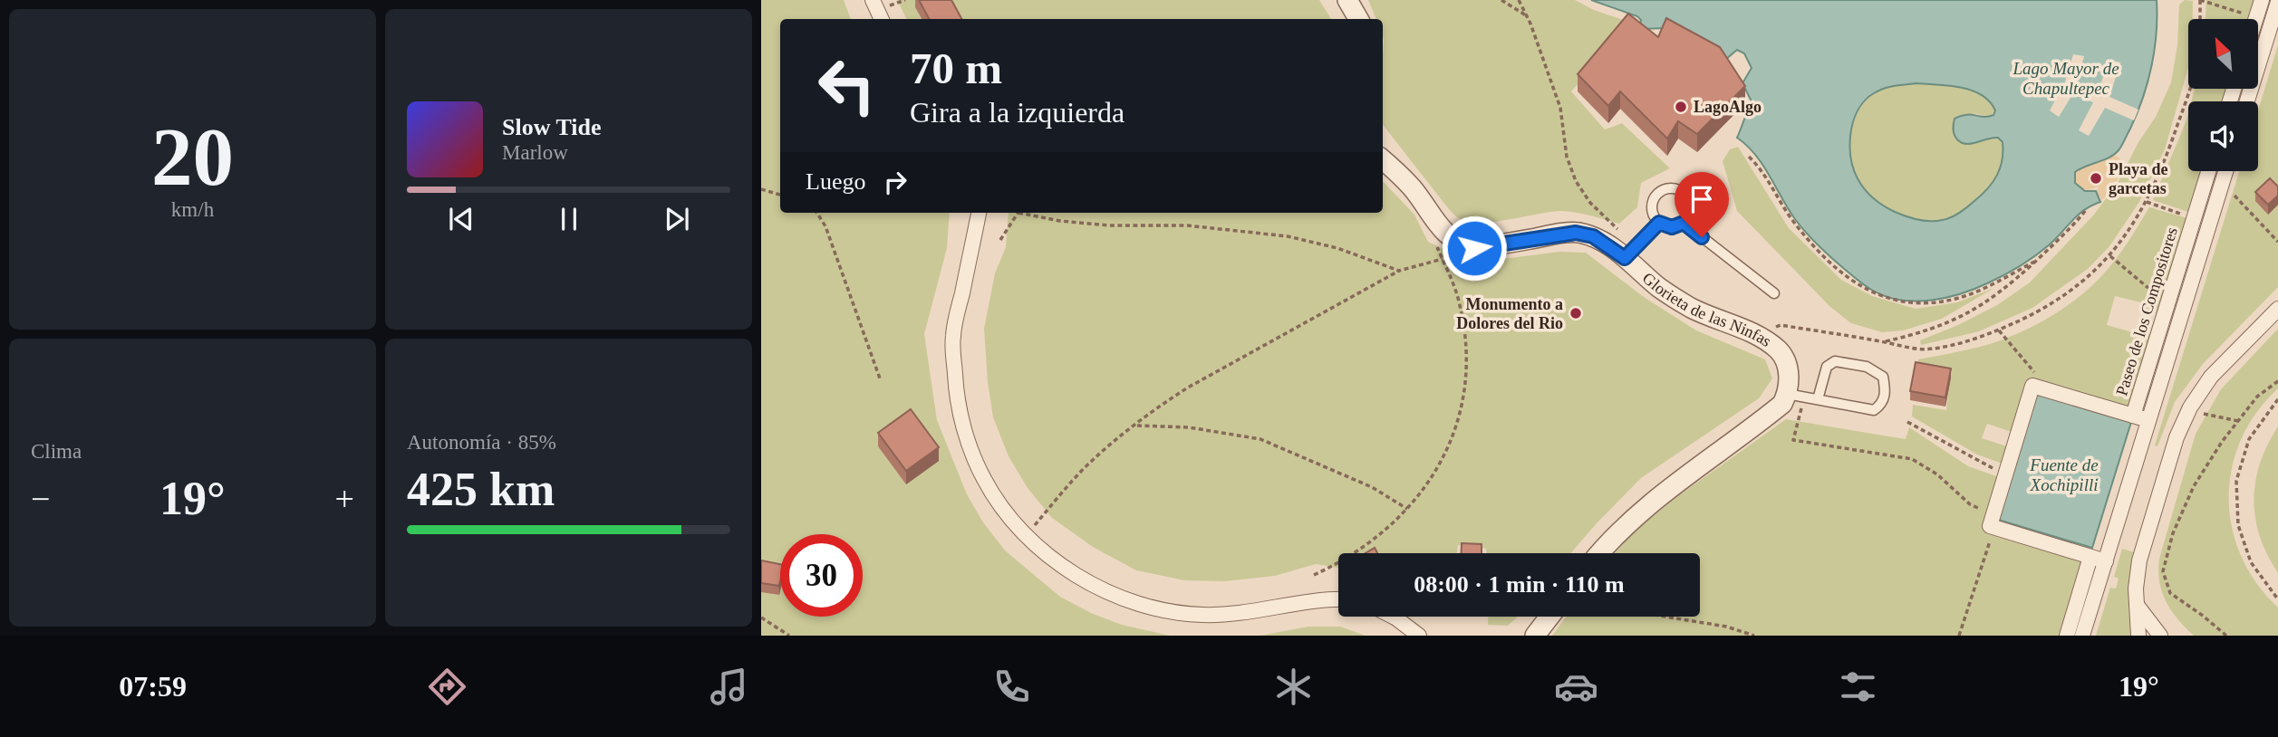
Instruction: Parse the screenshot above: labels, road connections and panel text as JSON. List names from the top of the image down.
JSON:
{
  "streets": {
    "street": ["Glorieta de las Ninfas", "Paseo de los Compositores"]
  },
  "water": ["Lago Mayor de Chapultepec", "Fuente de Xochipilli"],
  "places": ["LagoAlgo", "Playa de garcetas", "Monumento a Dolores del Rio"],
  "north": "top left",
  "page": {
    "tile": [
      ["20", "km/h"],
      "Clima",
      ["Autonomía · 85%", "425 km"]
    ],
    "turn": ["70 m", "Gira a la izquierda"],
    "song": ["Slow Tide", "Marlow"],
    "then": "Luego",
    "heat": ["−", "19°", "+"],
    "limit": "30",
    "trip": "08:00 · 1 min · 110 m",
    "tabs": ["07:59", "19°"]
  }
}
